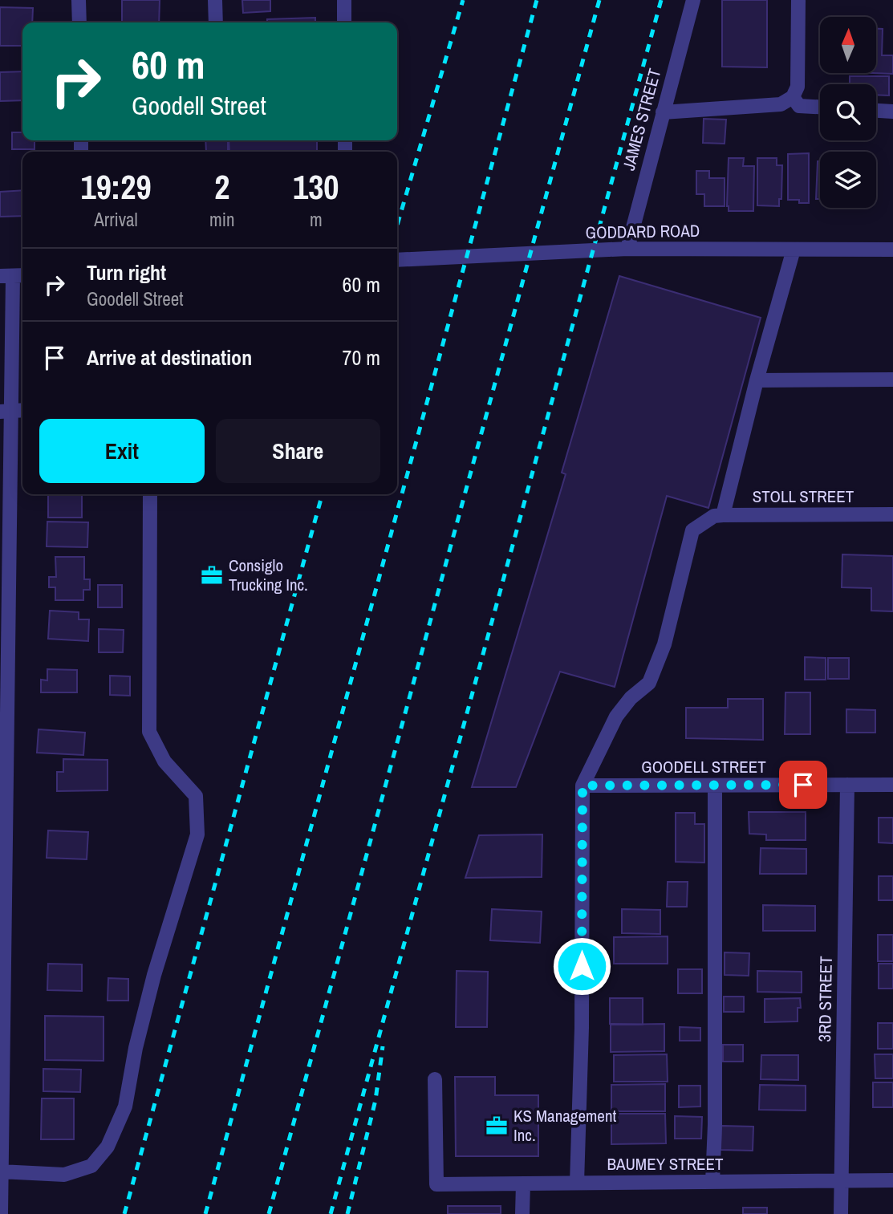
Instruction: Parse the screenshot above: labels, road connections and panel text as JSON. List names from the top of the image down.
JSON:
{
  "streets": {
    "street": [
      "JAMES STREET",
      "GODDARD ROAD",
      "STOLL STREET",
      "GOODELL STREET",
      "3RD STREET",
      "BAUMEY STREET"
    ]
  },
  "crossings": [
    ["JAMES STREET", "GODDARD ROAD"],
    ["GOODELL STREET", "3RD STREET"],
    ["3RD STREET", "BAUMEY STREET"]
  ],
  "places": {
    "office": ["Consiglo Trucking Inc.", "KS Management Inc."]
  },
  "north": "top",
  "page": {
    "turn": ["60 m", "Goodell Street"],
    "eta": [
      "19:29",
      "Arrival",
      "2",
      "min",
      "130",
      "m"
    ],
    "list": [
      {
        "name": "Turn right",
        "note": "Goodell Street",
        "value": "60 m"
      },
      {
        "name": "Arrive at destination",
        "value": "70 m"
      }
    ],
    "buttons": ["Exit", "Share"]
  }
}
